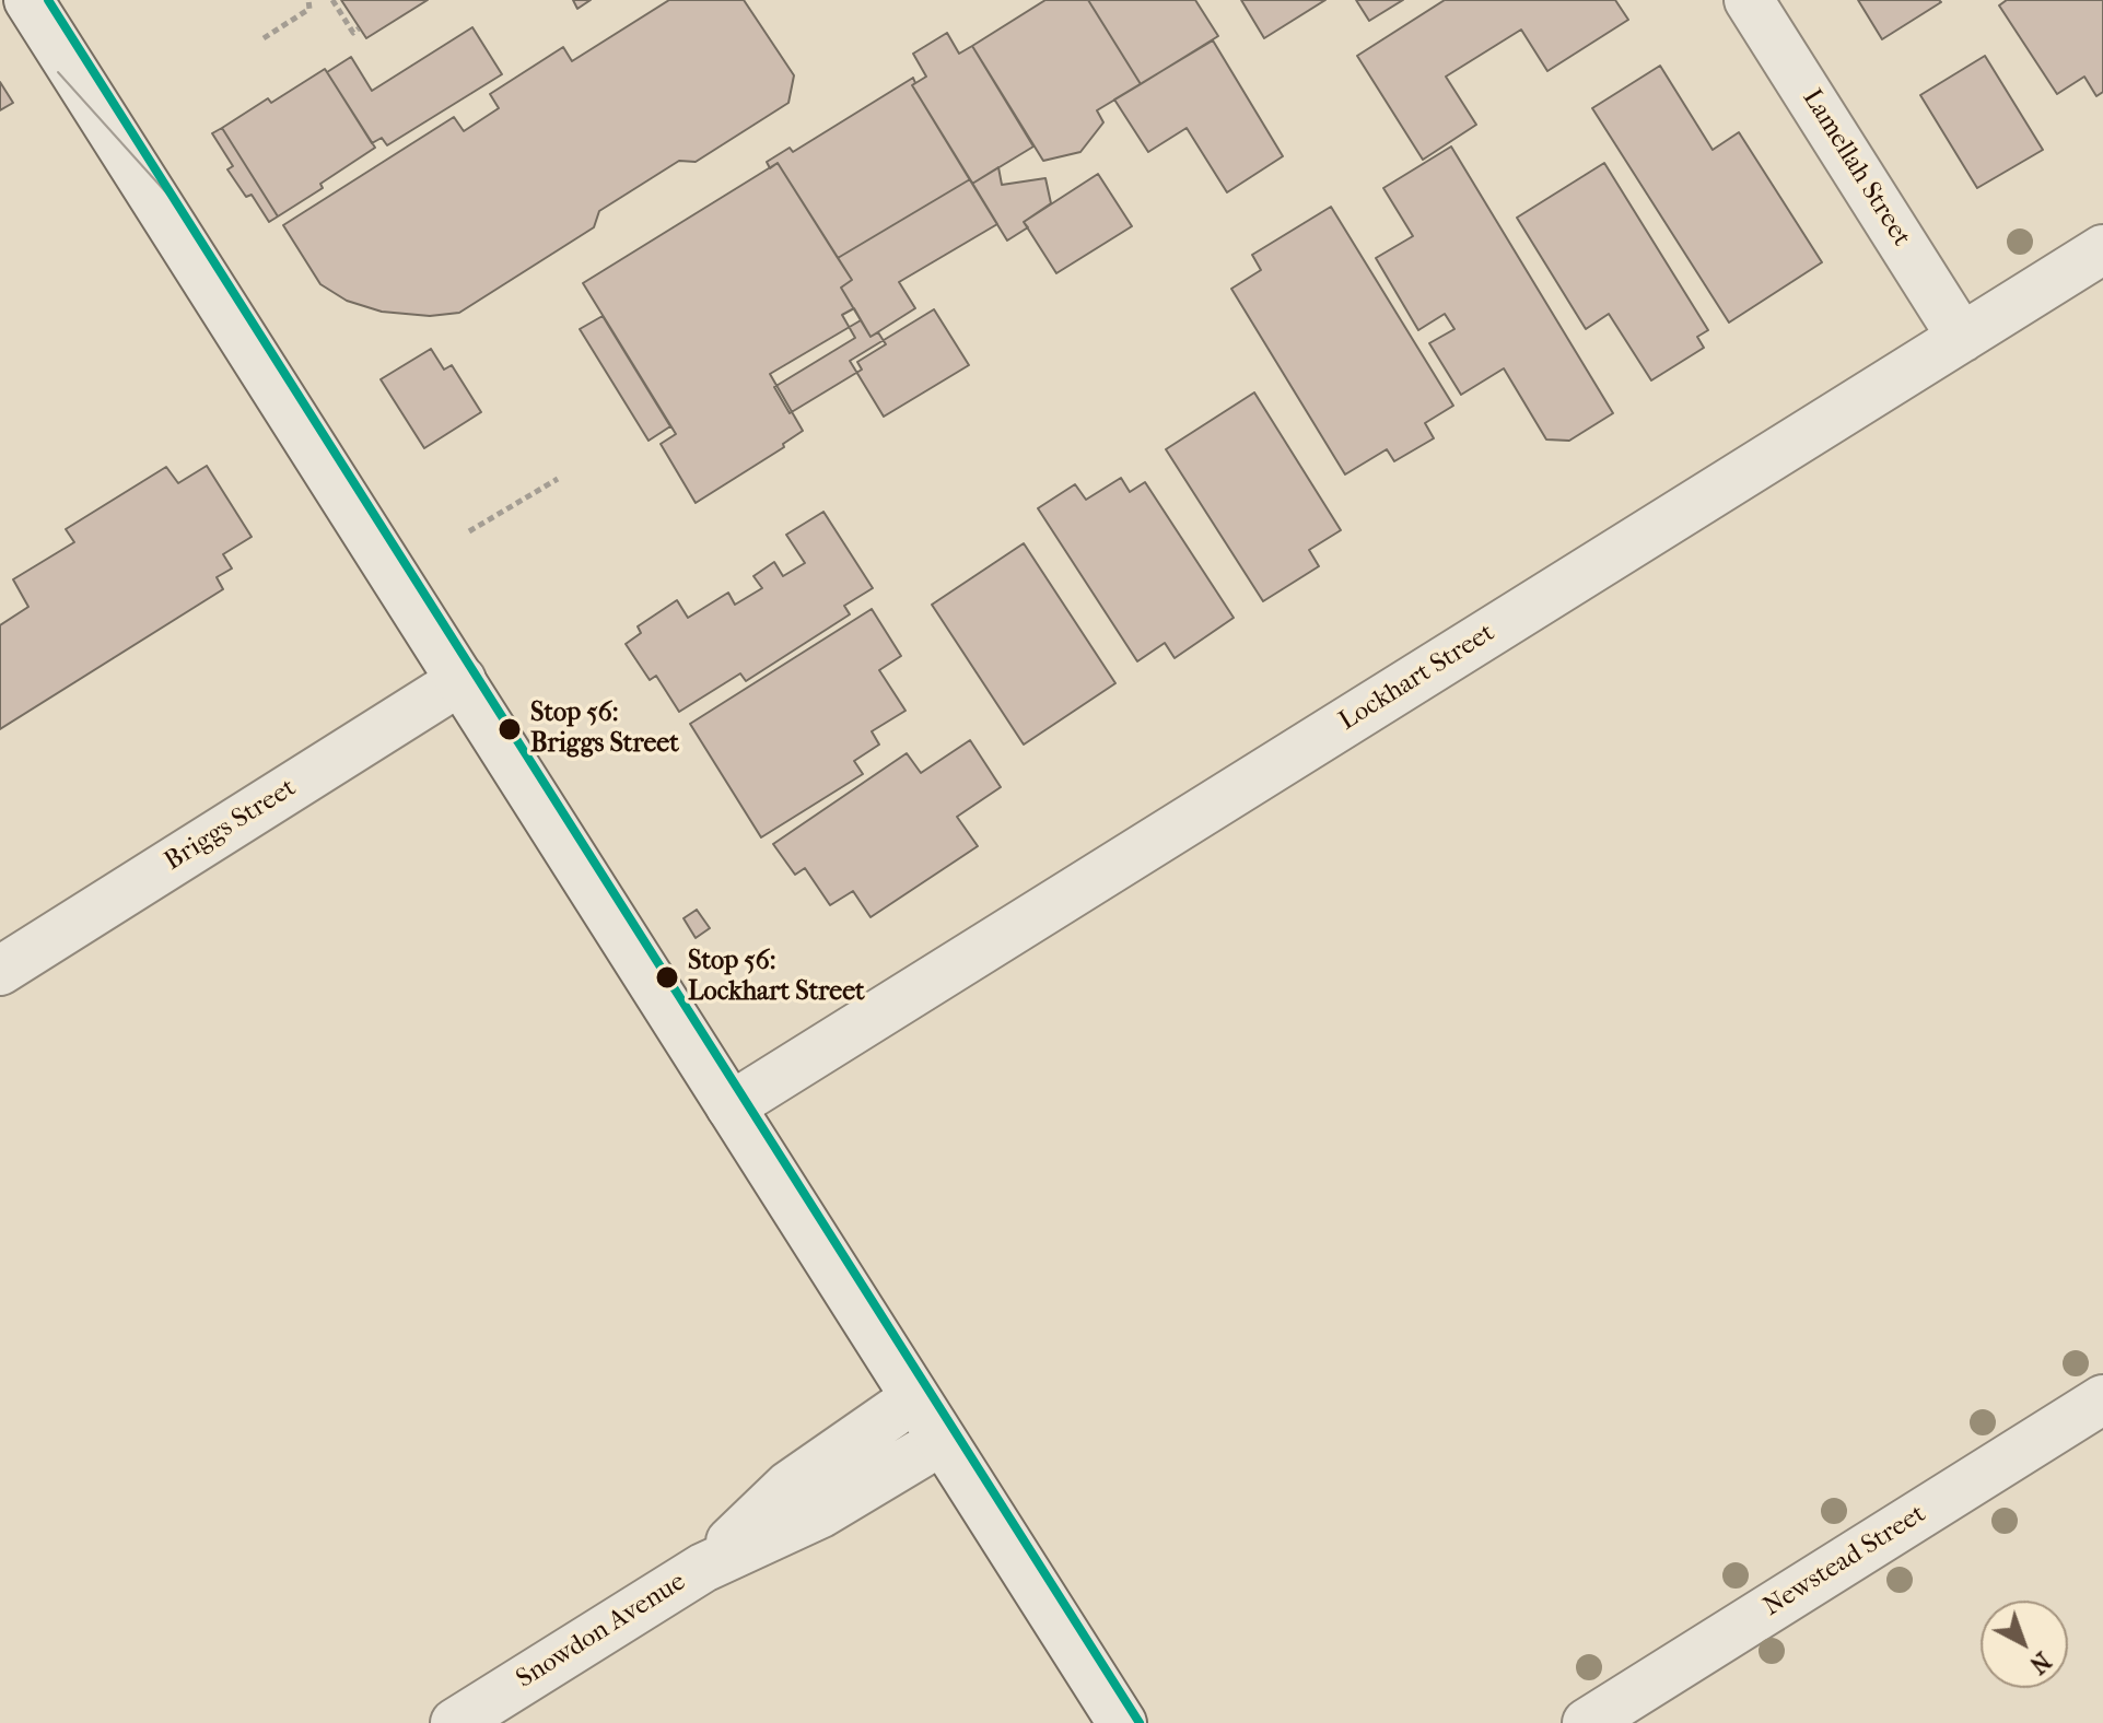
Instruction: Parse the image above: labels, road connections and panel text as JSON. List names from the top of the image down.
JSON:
{
  "streets": {
    "street": [
      "Lamellah Street",
      "Lockhart Street",
      "Briggs Street",
      "Newstead Street",
      "Snowdon Avenue"
    ]
  },
  "crossings": [
    ["Lamellah Street", "Lockhart Street"]
  ],
  "places": ["Stop 56: Briggs Street", "Stop 56: Lockhart Street"],
  "north": "bottom right"
}
